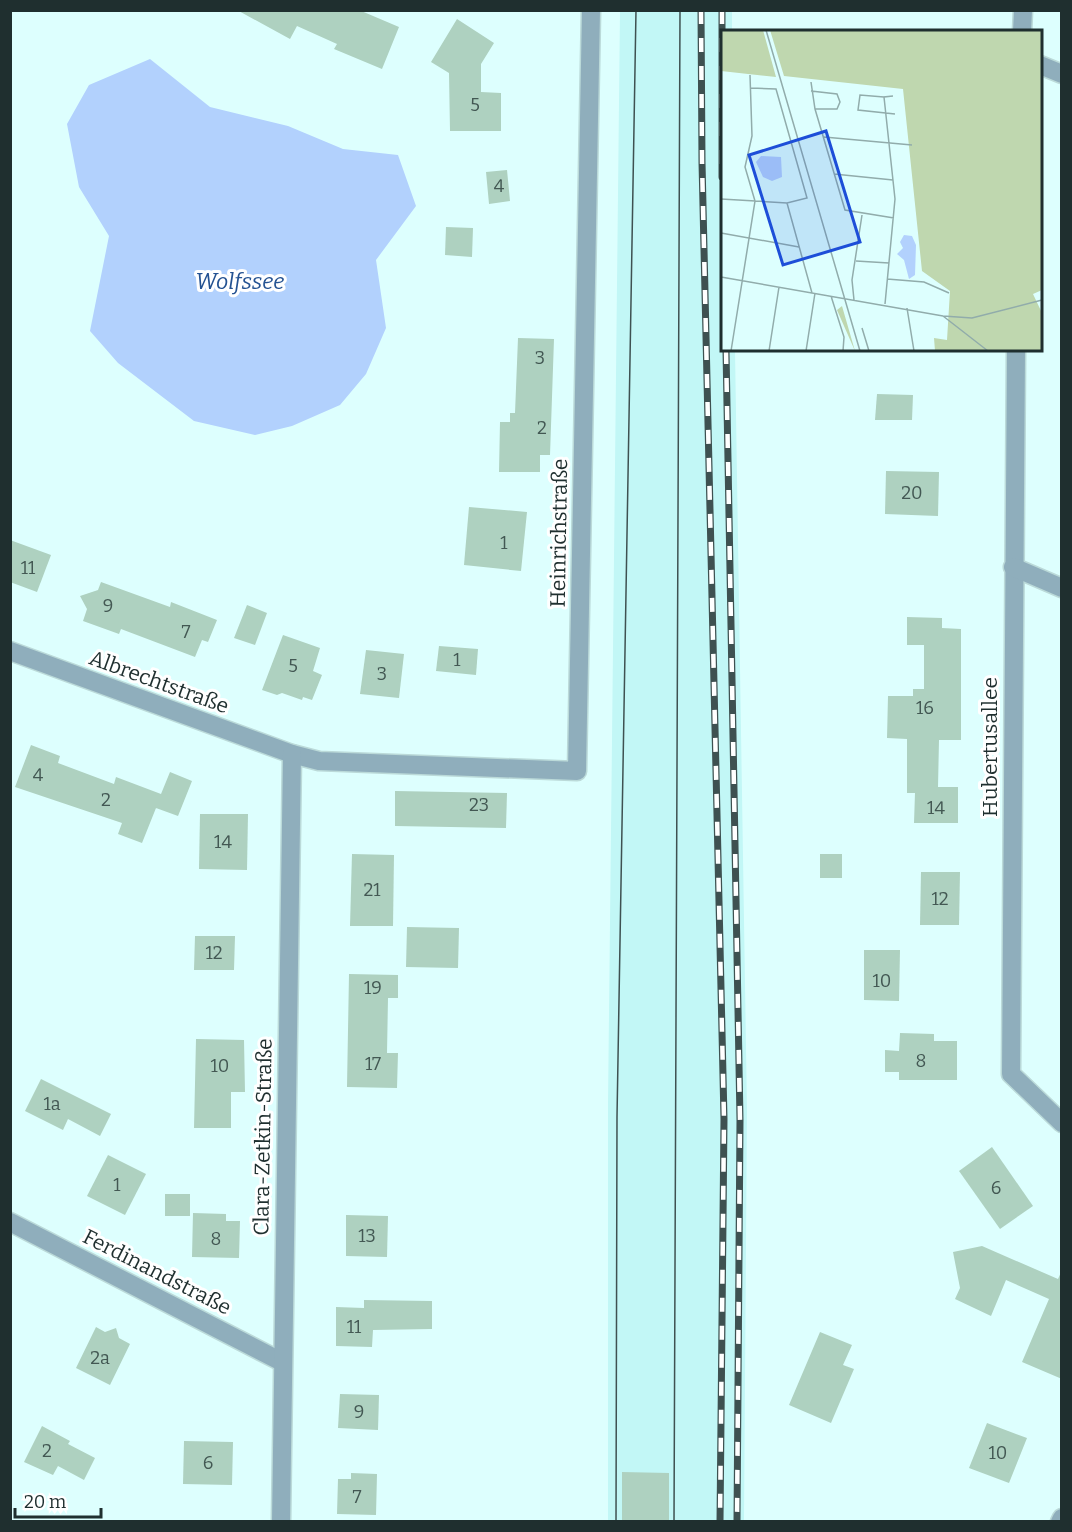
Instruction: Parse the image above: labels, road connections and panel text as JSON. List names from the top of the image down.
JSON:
{
  "streets": {
    "street": [
      "Heinrichstraße",
      "Albrechtstraße",
      "Hubertusallee",
      "Clara-Zetkin-Straße",
      "Ferdinandstraße"
    ]
  },
  "crossings": [
    ["Heinrichstraße", "Albrechtstraße"],
    ["Heinrichstraße", "Clara-Zetkin-Straße"],
    ["Albrechtstraße", "Clara-Zetkin-Straße"],
    ["Clara-Zetkin-Straße", "Ferdinandstraße"]
  ],
  "water": ["Wolfssee"],
  "house_numbers": [
    "5",
    "4",
    "3",
    "2",
    "20",
    "1",
    "11",
    "9",
    "7",
    "1",
    "5",
    "3",
    "16",
    "4",
    "2",
    "23",
    "14",
    "14",
    "21",
    "12",
    "12",
    "10",
    "19",
    "8",
    "17",
    "10",
    "1a",
    "1",
    "6",
    "13",
    "8",
    "11",
    "2a",
    "9",
    "2",
    "10",
    "6",
    "7"
  ],
  "scale_bar": "20 m"
}
